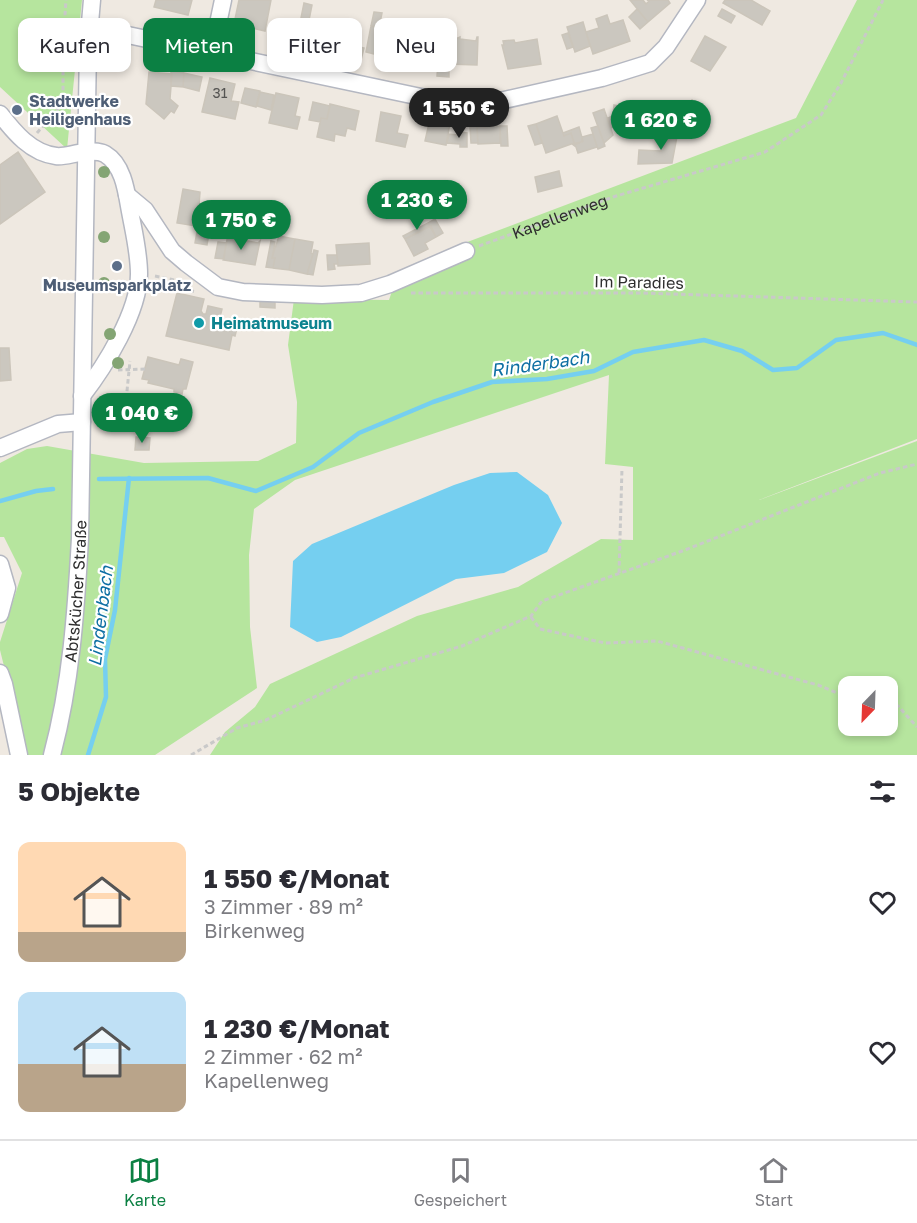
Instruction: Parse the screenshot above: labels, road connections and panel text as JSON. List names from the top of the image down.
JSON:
{
  "streets": {
    "street": ["Abtskücher Straße"],
    "path": ["Kapellenweg", "Im Paradies"]
  },
  "water": ["Rinderbach", "Lindenbach"],
  "places": ["Stadtwerke Heiligenhaus", "Museumsparkplatz", "Heimatmuseum"],
  "house_numbers": ["31"],
  "north": "bottom left",
  "page": {
    "chip": [
      "Kaufen",
      "Mieten",
      "Filter",
      "Neu"
    ],
    "price": [
      "1 550 €",
      "1 620 €",
      "1 230 €",
      "1 750 €",
      "1 040 €"
    ],
    "heading": "5 Objekte",
    "list": [
      {
        "name": "1 550 €/Monat",
        "note": "3 Zimmer · 89 m² · Birkenweg"
      },
      {
        "name": "1 230 €/Monat",
        "note": "2 Zimmer · 62 m² · Kapellenweg"
      }
    ],
    "tabs": ["Karte", "Gespeichert", "Start"]
  }
}
